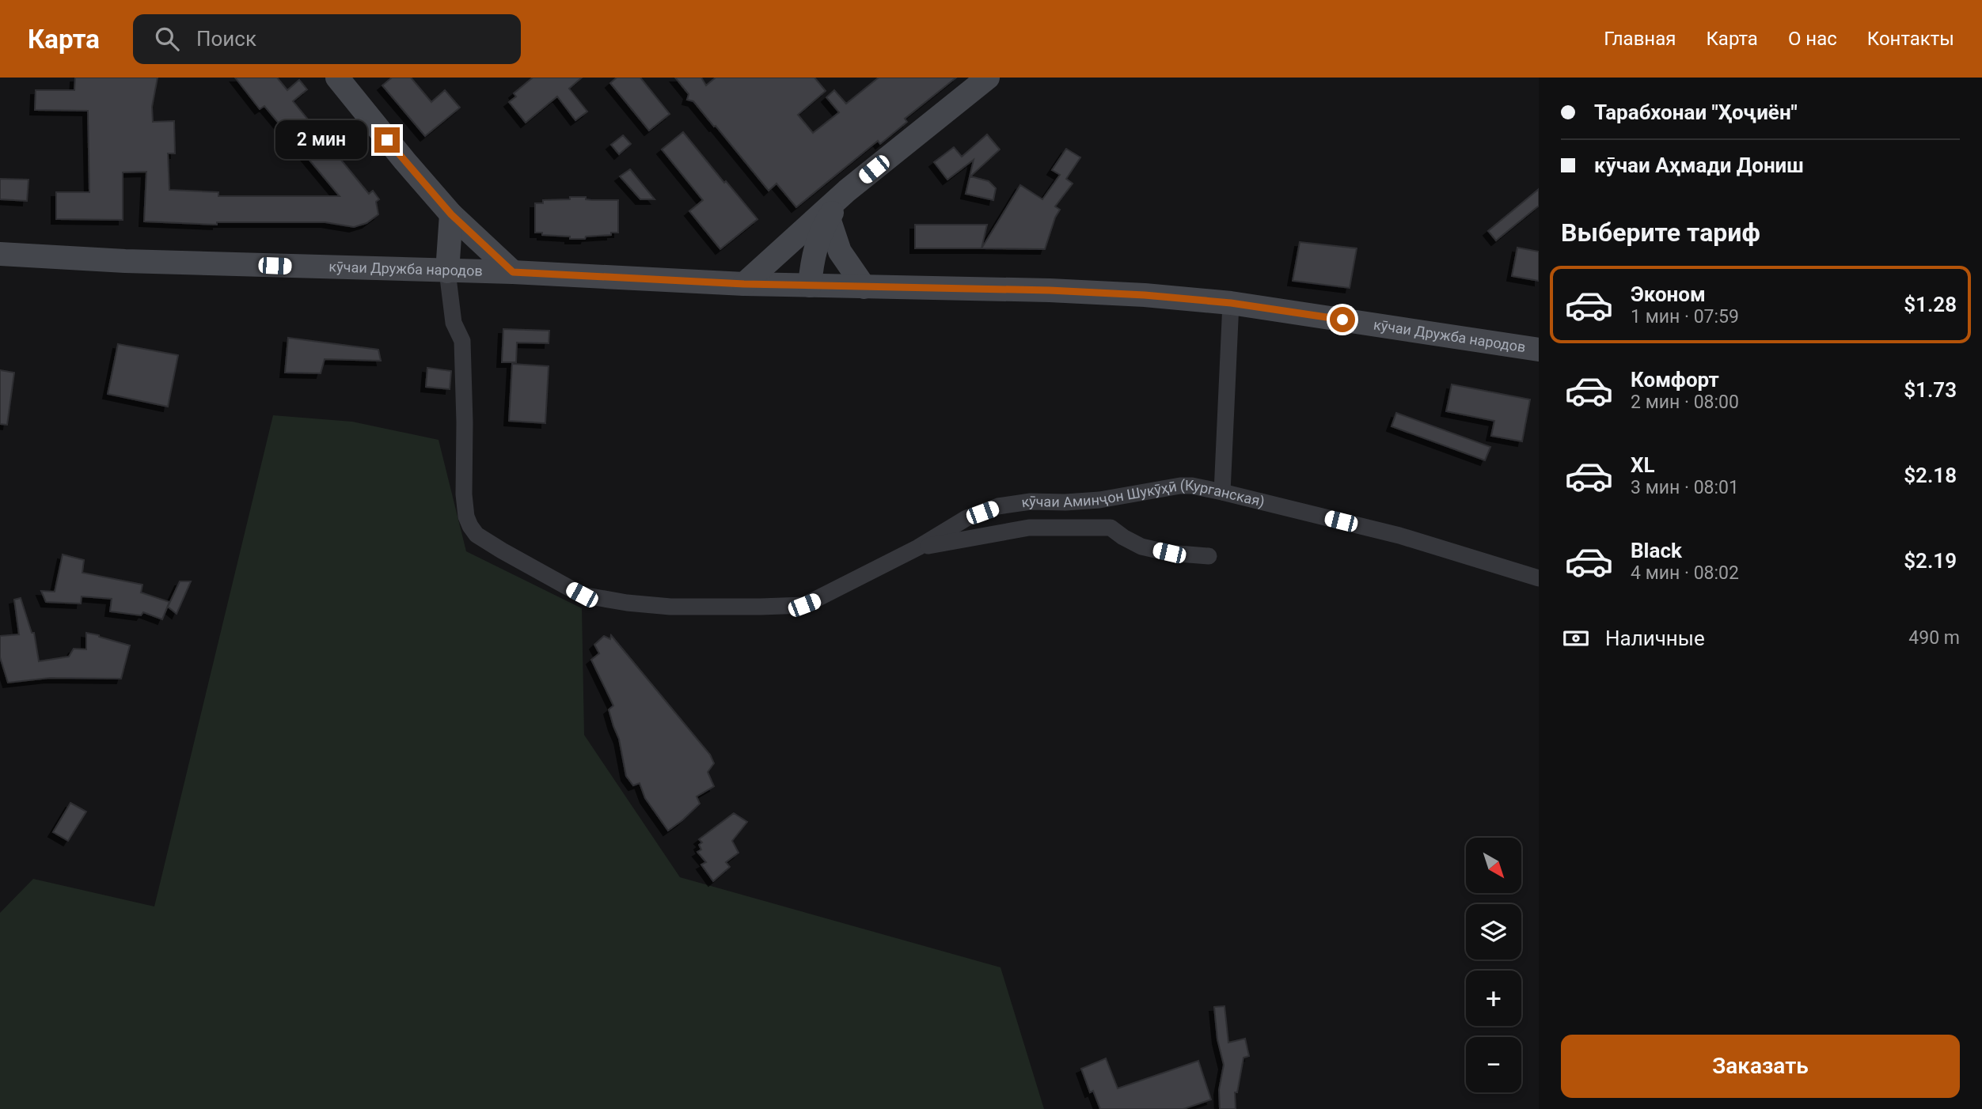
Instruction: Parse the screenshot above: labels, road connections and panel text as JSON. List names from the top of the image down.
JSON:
{
  "streets": {
    "main road": ["кӯчаи Дружба народов"],
    "street": ["кӯчаи Аминҷон Шукӯҳӣ (Курганская)"]
  },
  "crossings": [
    ["кӯчаи Дружба народов", "кӯчаи Аминҷон Шукӯҳӣ (Курганская)"]
  ],
  "north": "bottom right",
  "page": {
    "header": "Карта",
    "search": "Поиск",
    "nav": [
      "Главная",
      "Карта",
      "О нас",
      "Контакты"
    ],
    "banner": ["Тарабхонаи \"Ҳоҷиён\"", "кӯчаи Аҳмади Дониш"],
    "bubble": "2 мин",
    "heading": "Выберите тариф",
    "list": [
      {
        "name": "Эконом",
        "note": "1 мин · 07:59",
        "value": "$1.28"
      },
      {
        "name": "Комфорт",
        "note": "2 мин · 08:00",
        "value": "$1.73"
      },
      {
        "name": "XL",
        "note": "3 мин · 08:01",
        "value": "$2.18"
      },
      {
        "name": "Black",
        "note": "4 мин · 08:02",
        "value": "$2.19"
      }
    ],
    "pay": ["Наличные", "490 m"],
    "map_buttons": ["+", "−"],
    "buttons": "Заказать"
  }
}
